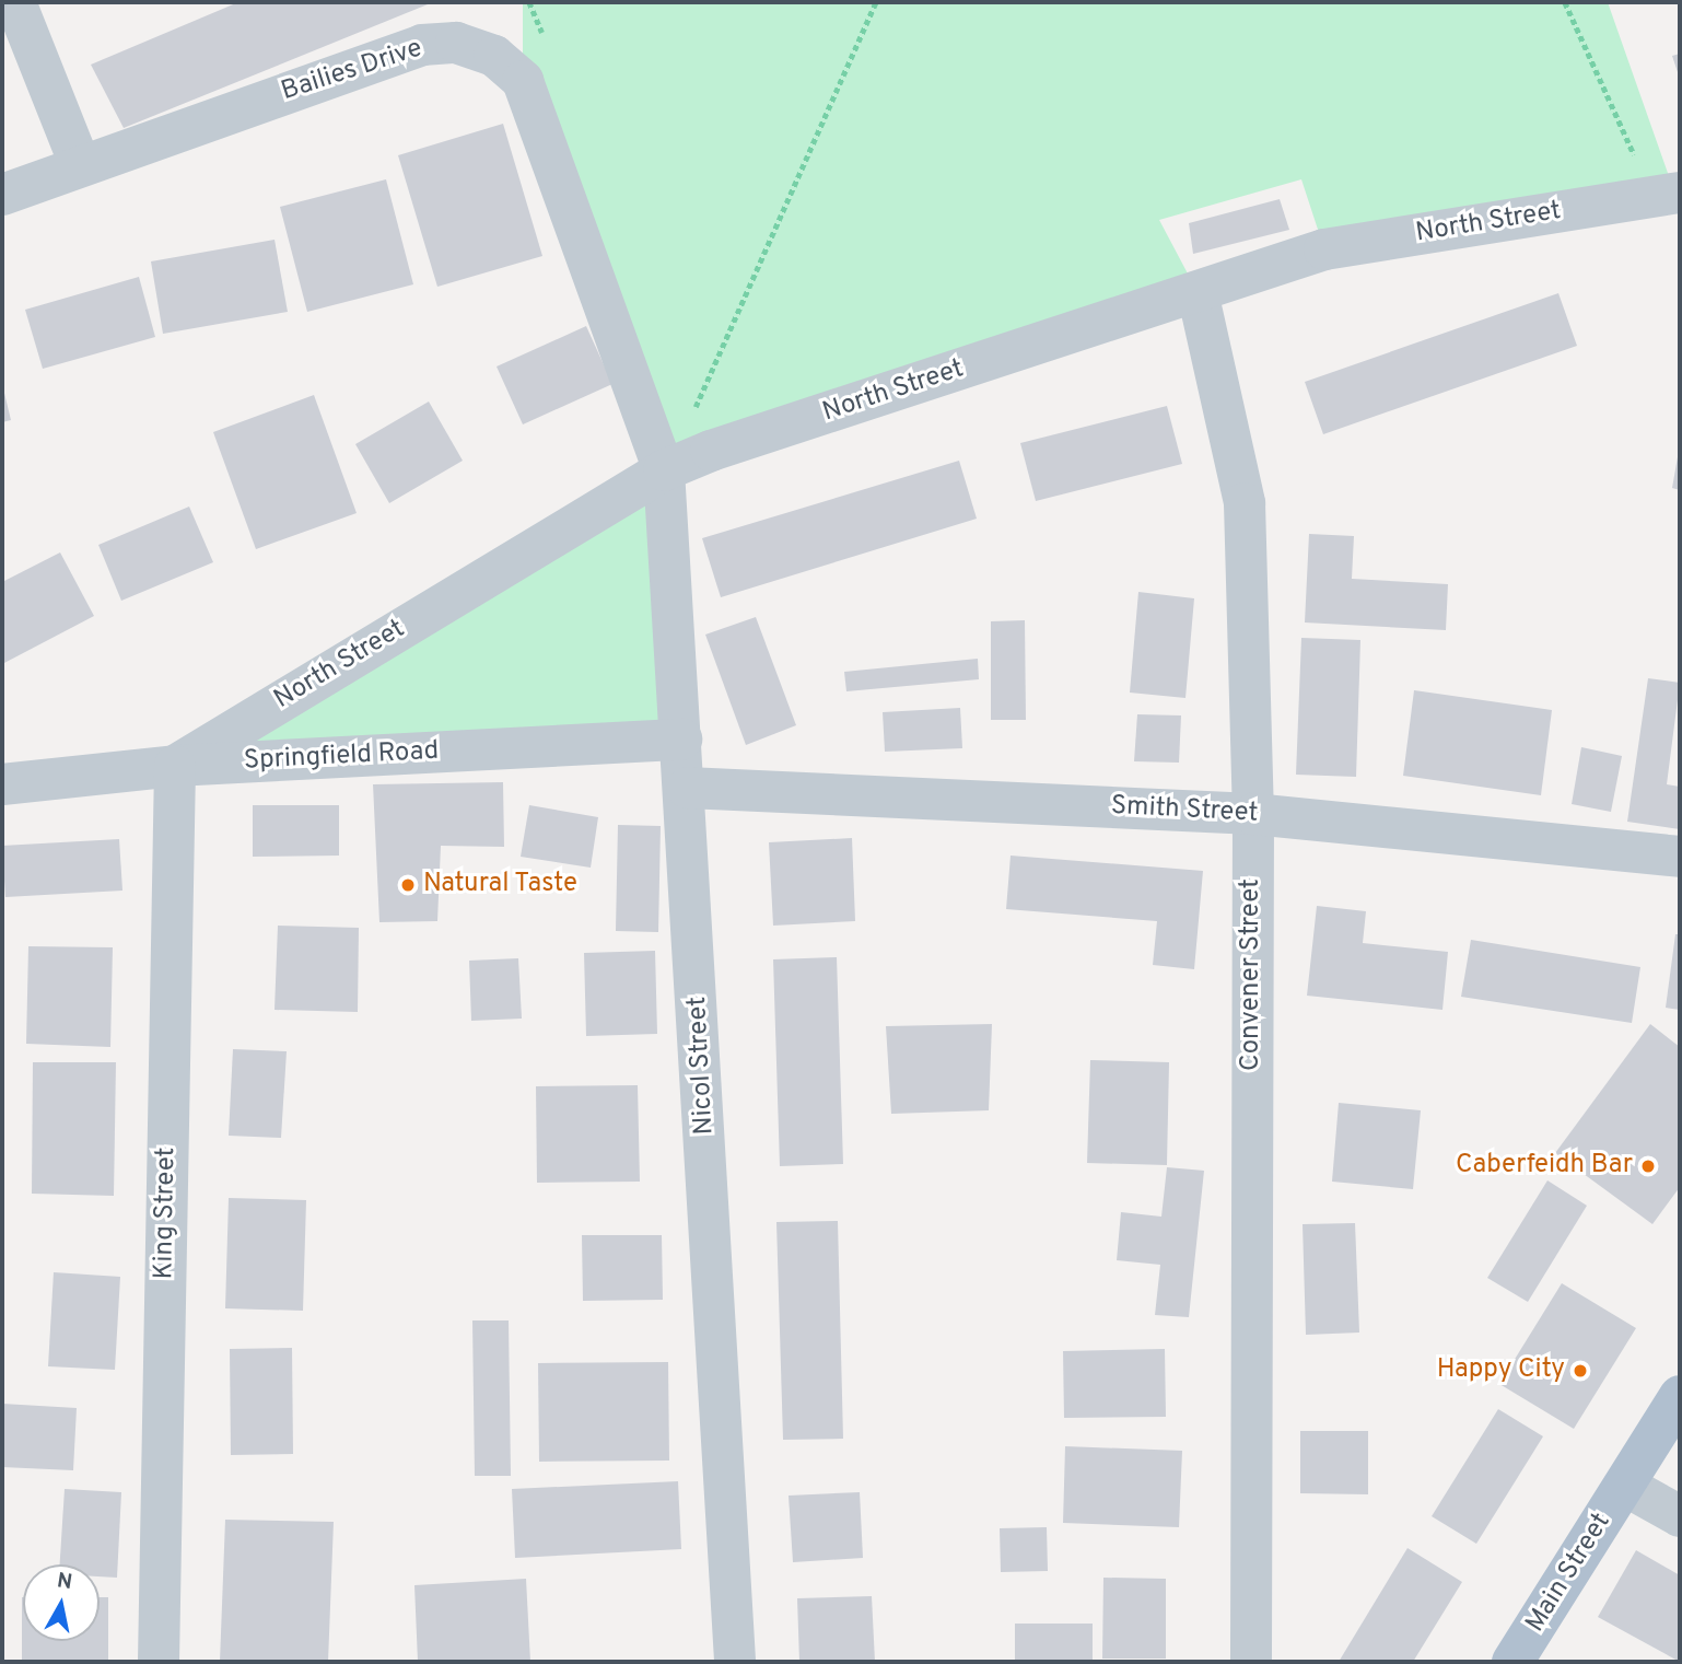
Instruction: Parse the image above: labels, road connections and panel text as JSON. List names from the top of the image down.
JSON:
{
  "streets": {
    "main road": ["Main Street"],
    "street": [
      "Bailies Drive",
      "North Street",
      "Springfield Road",
      "Smith Street",
      "Convener Street",
      "Nicol Street",
      "King Street"
    ]
  },
  "crossings": [
    ["Bailies Drive", "North Street"],
    ["Bailies Drive", "Nicol Street"],
    ["North Street", "Springfield Road"],
    ["North Street", "Convener Street"],
    ["North Street", "Nicol Street"],
    ["North Street", "King Street"],
    ["Springfield Road", "Nicol Street"],
    ["Springfield Road", "King Street"],
    ["Smith Street", "Convener Street"],
    ["Smith Street", "Nicol Street"]
  ],
  "places": ["Natural Taste", "Caberfeidh Bar", "Happy City"],
  "north": "top"
}
